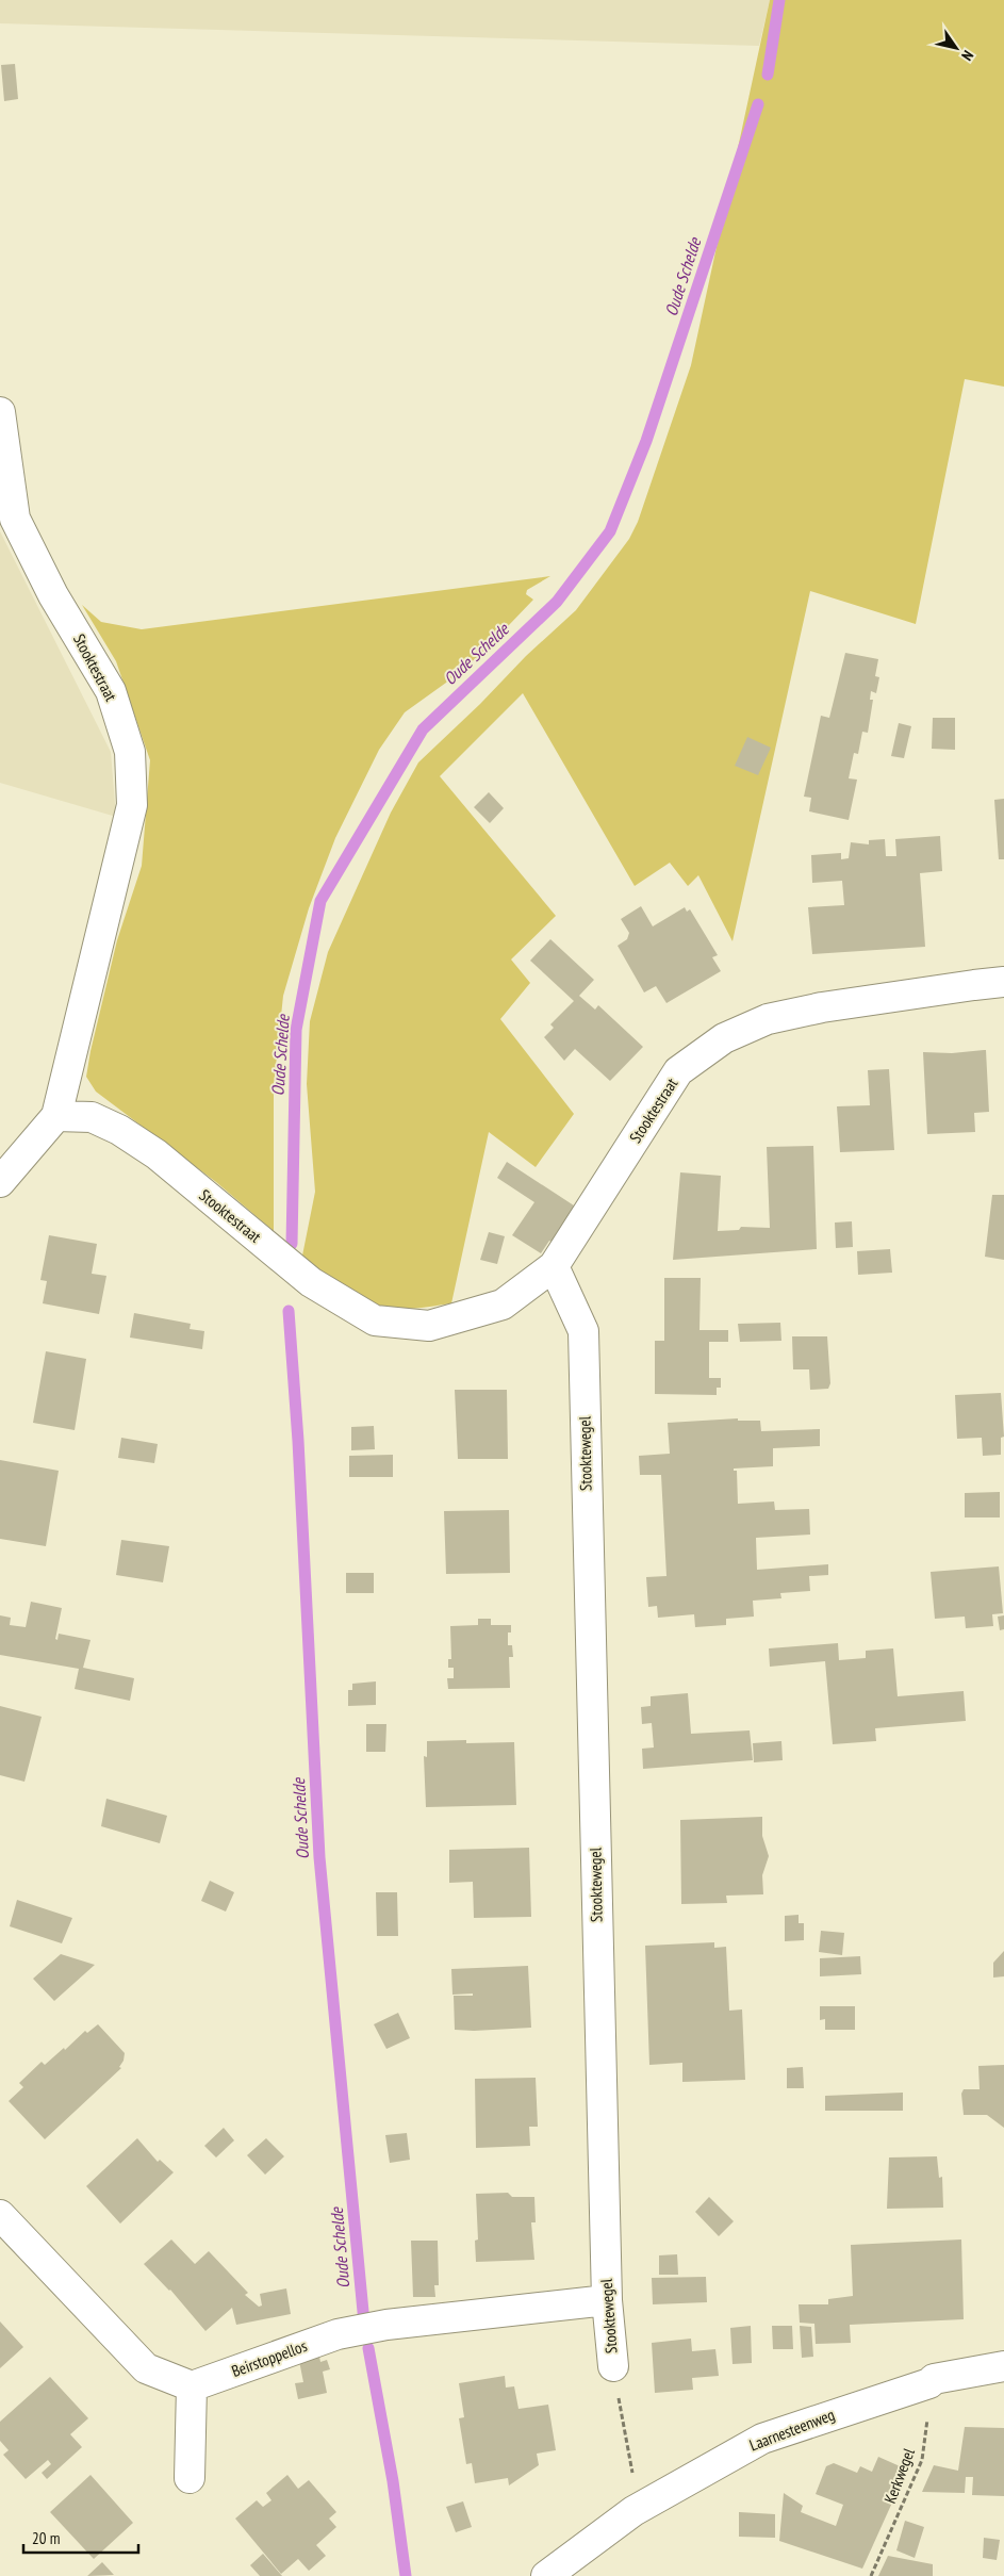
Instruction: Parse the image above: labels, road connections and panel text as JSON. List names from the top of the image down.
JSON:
{
  "streets": {
    "street": [
      "Stooktestraat",
      "Stooktewegel",
      "Beirstoppellos",
      "Laarnesteenweg"
    ],
    "path": ["Kerkwegel"]
  },
  "crossings": [
    ["Stooktestraat", "Stooktewegel"],
    ["Stooktewegel", "Beirstoppellos"],
    ["Stooktewegel", "Laarnesteenweg"],
    ["Laarnesteenweg", "Kerkwegel"]
  ],
  "water": ["Oude Schelde"],
  "scale_bar": "20 m",
  "north": "bottom right"
}
